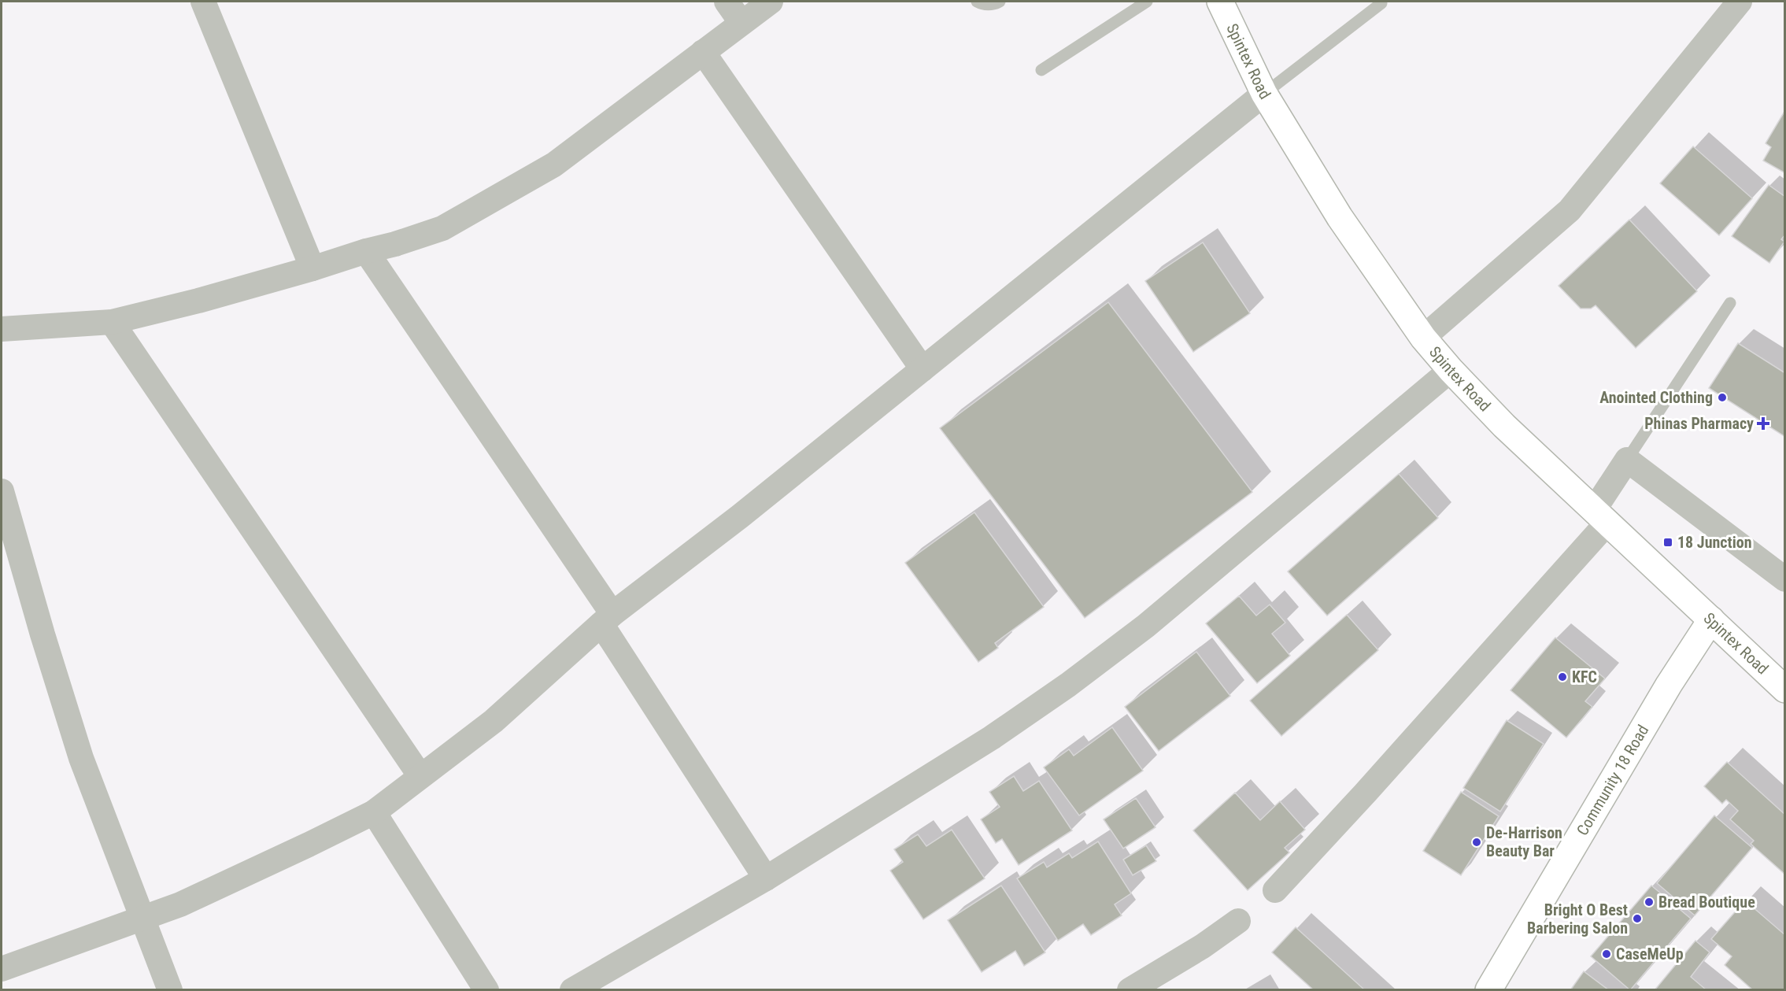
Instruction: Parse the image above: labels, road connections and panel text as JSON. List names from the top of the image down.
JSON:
{
  "streets": {
    "main road": ["Spintex Road", "Community 18 Road"]
  },
  "crossings": [
    ["Spintex Road", "Community 18 Road"]
  ],
  "places": {
    "other": [
      "Anointed Clothing",
      "KFC",
      "De-Harrison Beauty Bar",
      "Bread Boutique",
      "Bright O Best Barbering Salon",
      "CaseMeUp"
    ],
    "health": ["Phinas Pharmacy"],
    "transit": ["18 Junction"]
  }
}
